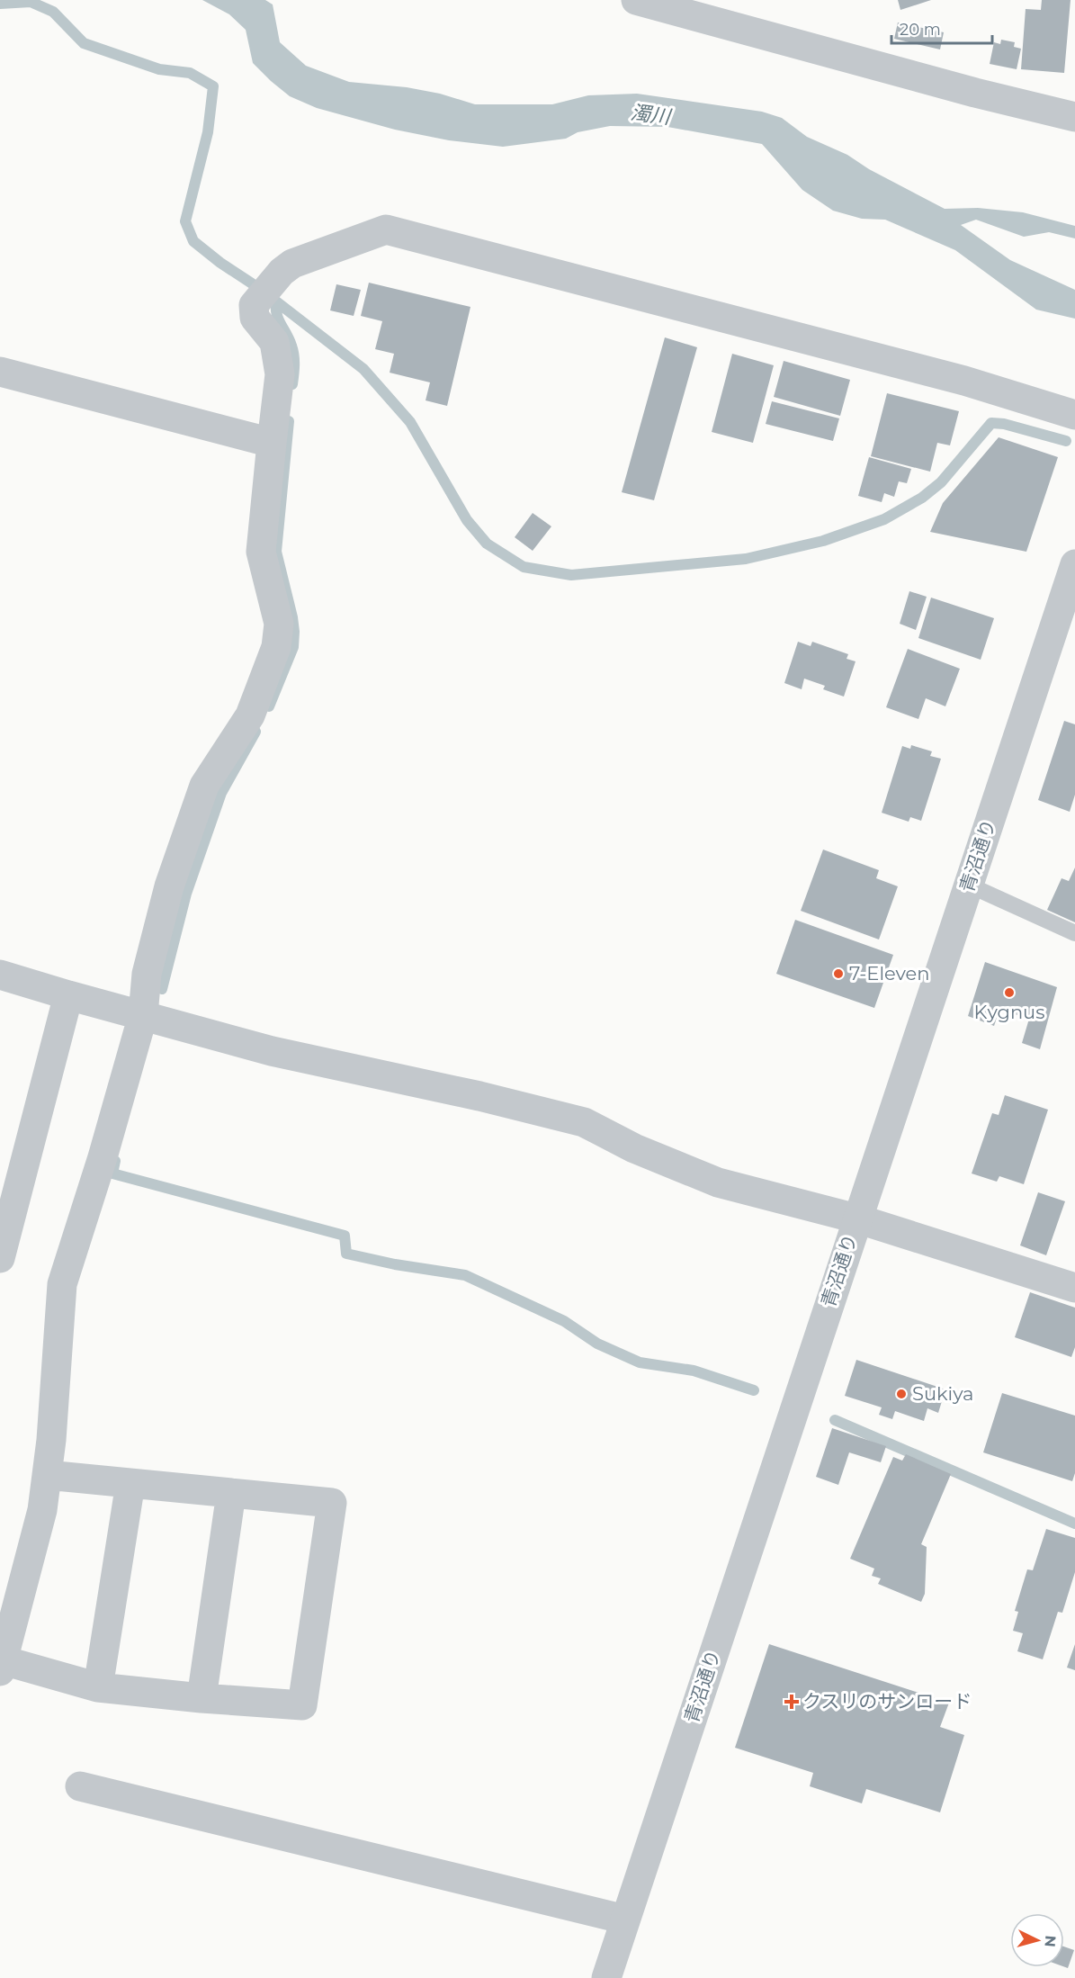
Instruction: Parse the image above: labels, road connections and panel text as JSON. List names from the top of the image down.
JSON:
{
  "streets": {
    "street": ["青沼通り"]
  },
  "water": ["濁川"],
  "places": {
    "other": ["7-Eleven", "Kygnus", "Sukiya"],
    "health": ["クスリのサンロード"]
  },
  "scale_bar": "20 m",
  "north": "right"
}
